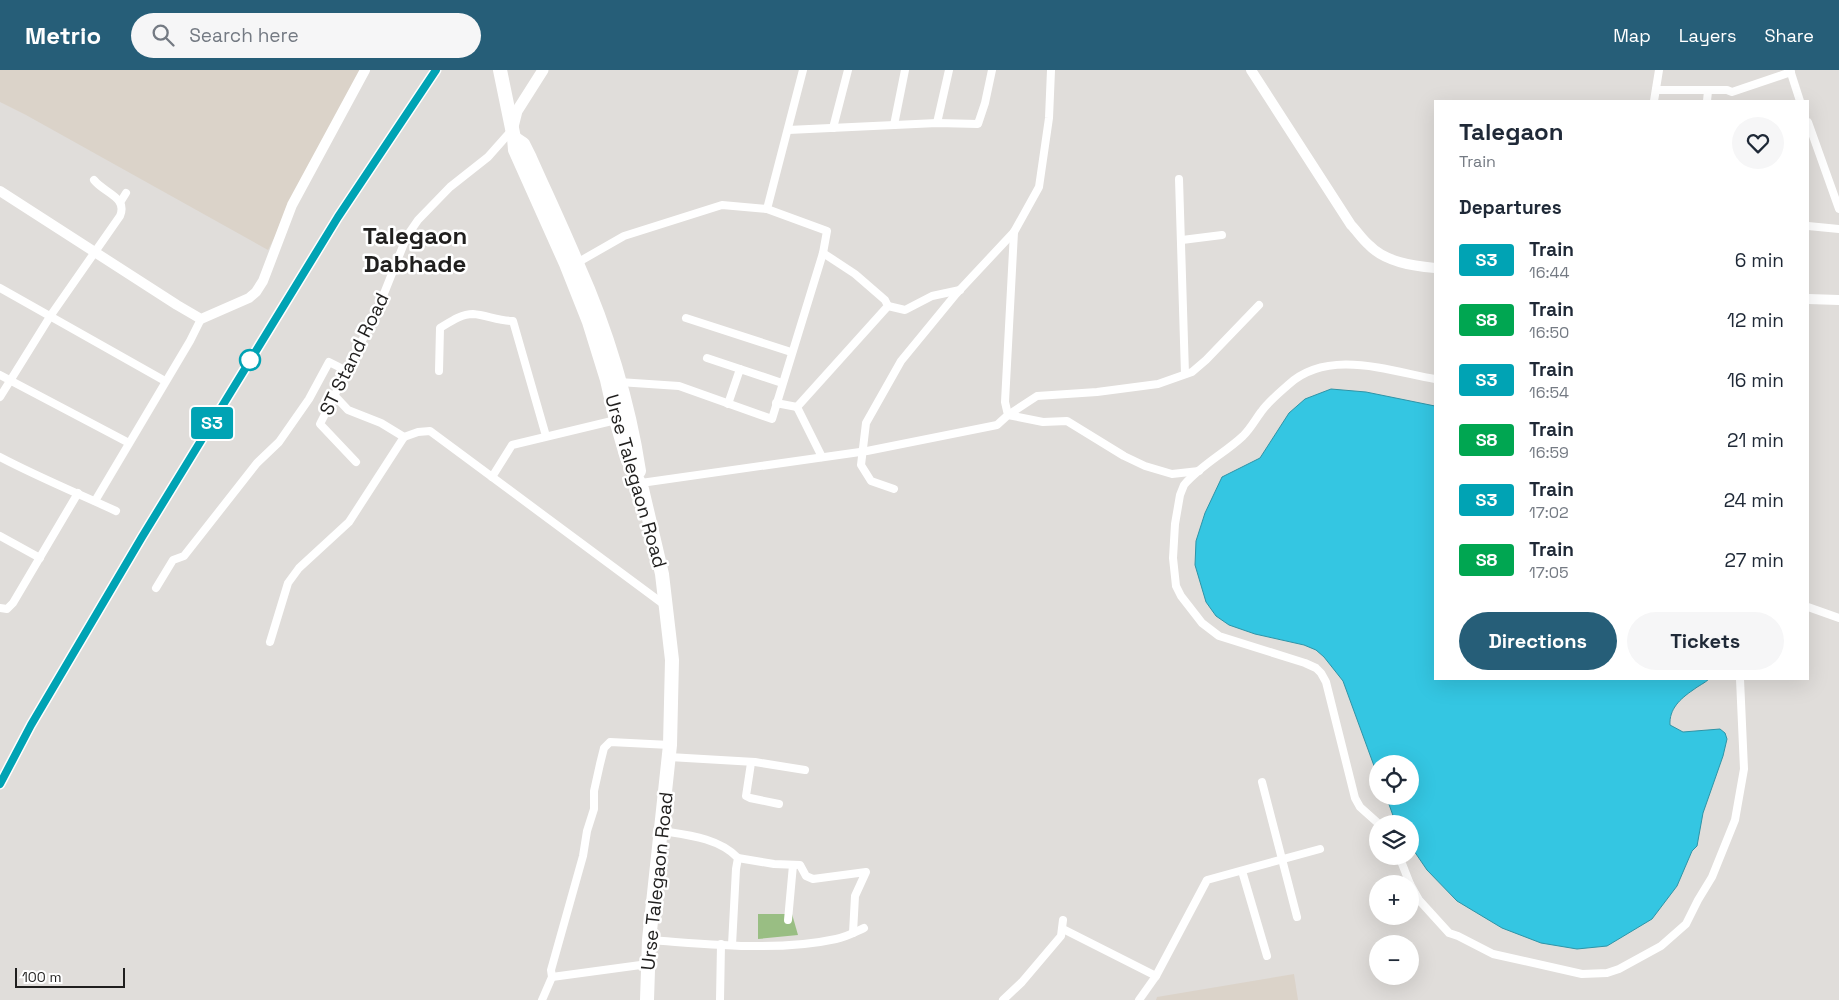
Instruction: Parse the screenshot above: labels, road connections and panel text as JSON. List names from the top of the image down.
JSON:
{
  "streets": {
    "highway": ["Urse Talegaon Road"],
    "street": ["ST Stand Road"]
  },
  "crossings": [
    ["ST Stand Road", "Urse Talegaon Road"]
  ],
  "districts": ["Talegaon Dabhade"],
  "scale_bar": "100 m",
  "page": {
    "header": "Metrio",
    "search": "Search here",
    "nav": ["Map", "Layers", "Share"],
    "on_map": "S3",
    "heading": [
      ["Talegaon", "Train"],
      "Departures"
    ],
    "list": [
      {
        "mark": "S3",
        "name": "Train",
        "note": "16:44",
        "value": "6 min"
      },
      {
        "mark": "S8",
        "name": "Train",
        "note": "16:50",
        "value": "12 min"
      },
      {
        "mark": "S3",
        "name": "Train",
        "note": "16:54",
        "value": "16 min"
      },
      {
        "mark": "S8",
        "name": "Train",
        "note": "16:59",
        "value": "21 min"
      },
      {
        "mark": "S3",
        "name": "Train",
        "note": "17:02",
        "value": "24 min"
      },
      {
        "mark": "S8",
        "name": "Train",
        "note": "17:05",
        "value": "27 min"
      }
    ],
    "buttons": ["Directions", "Tickets"],
    "map_buttons": ["+", "−"],
    "scale": "100 m"
  }
}
